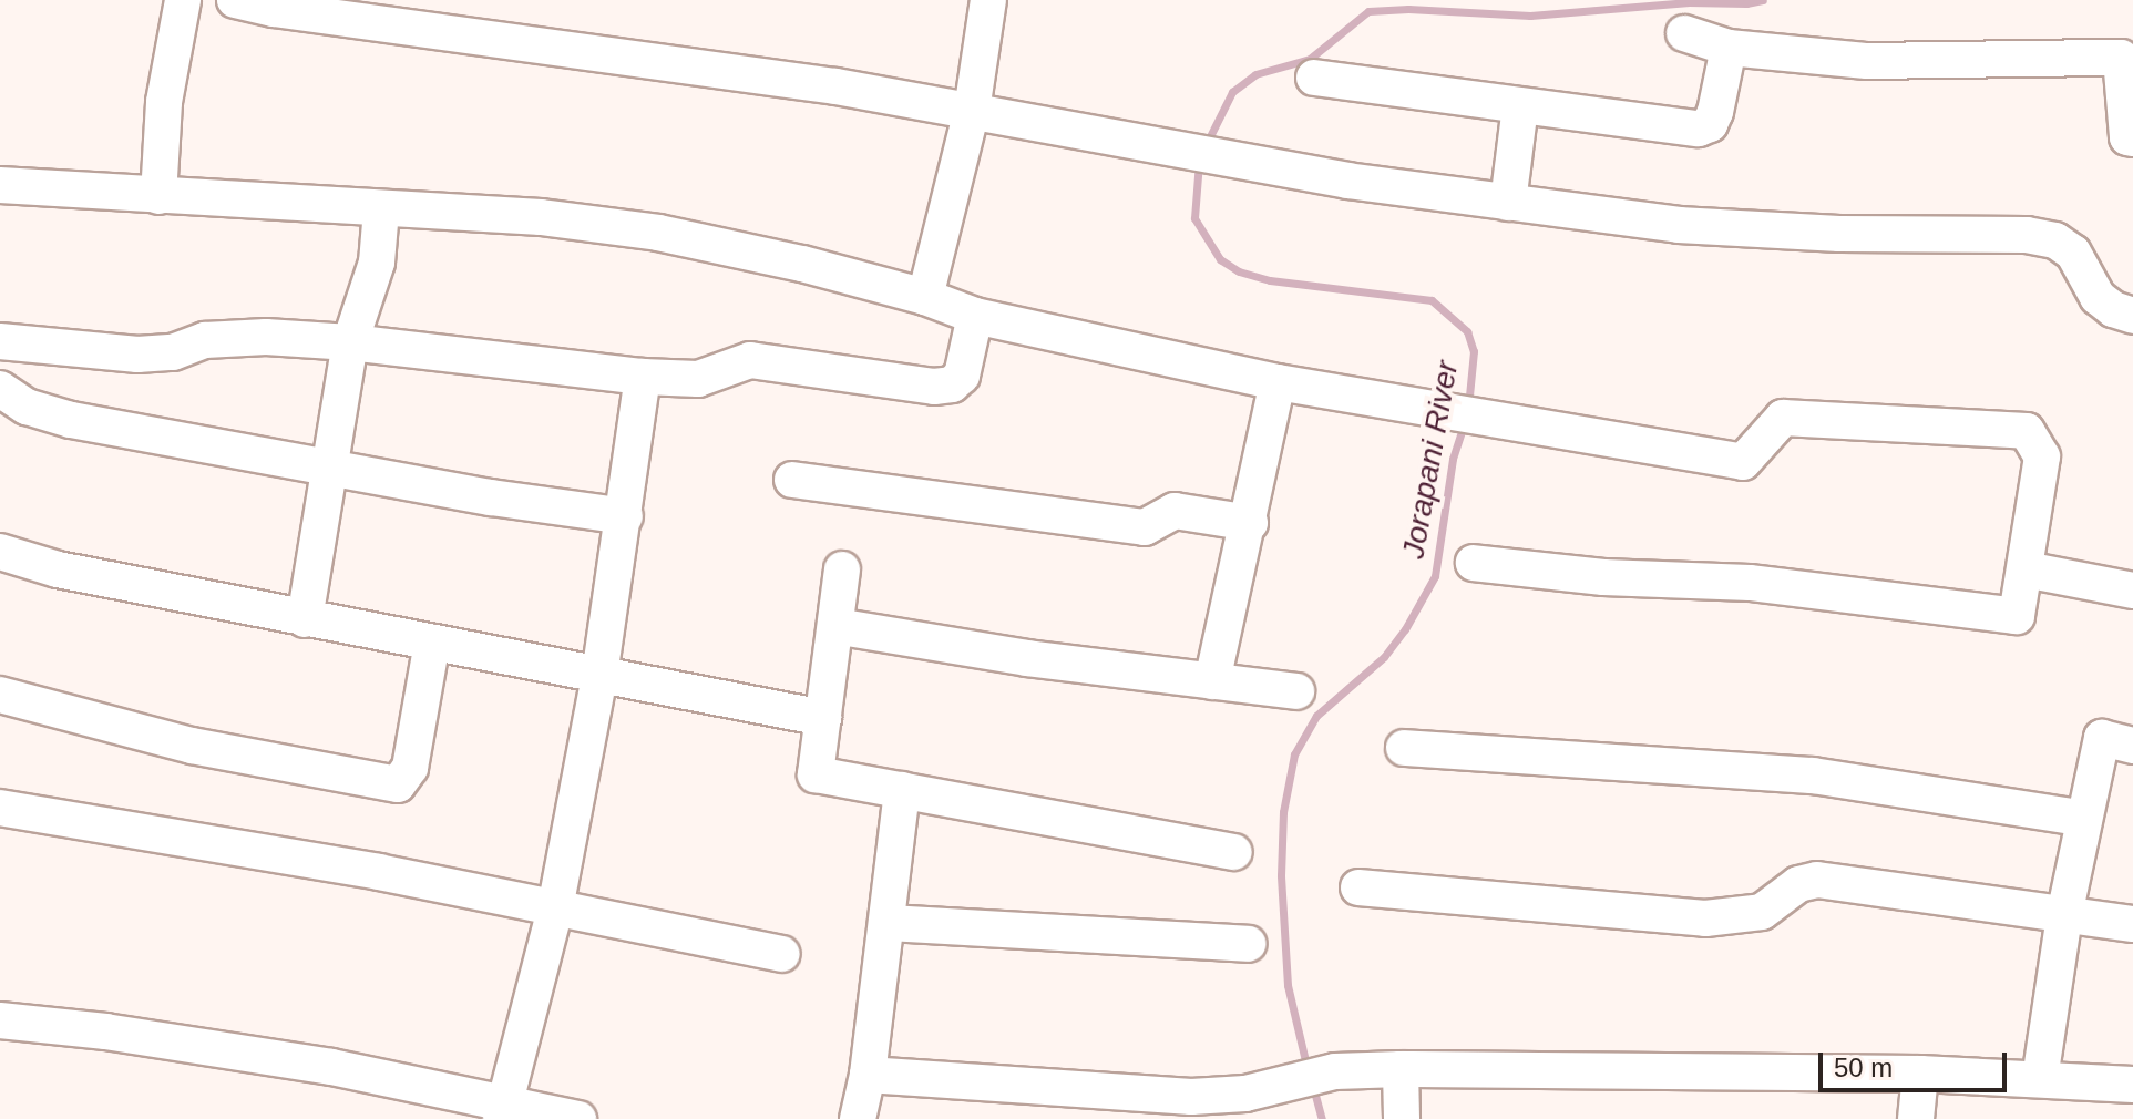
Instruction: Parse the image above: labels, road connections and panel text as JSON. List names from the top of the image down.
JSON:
{
  "water": ["Jorapani River"],
  "scale_bar": "50 m"
}
